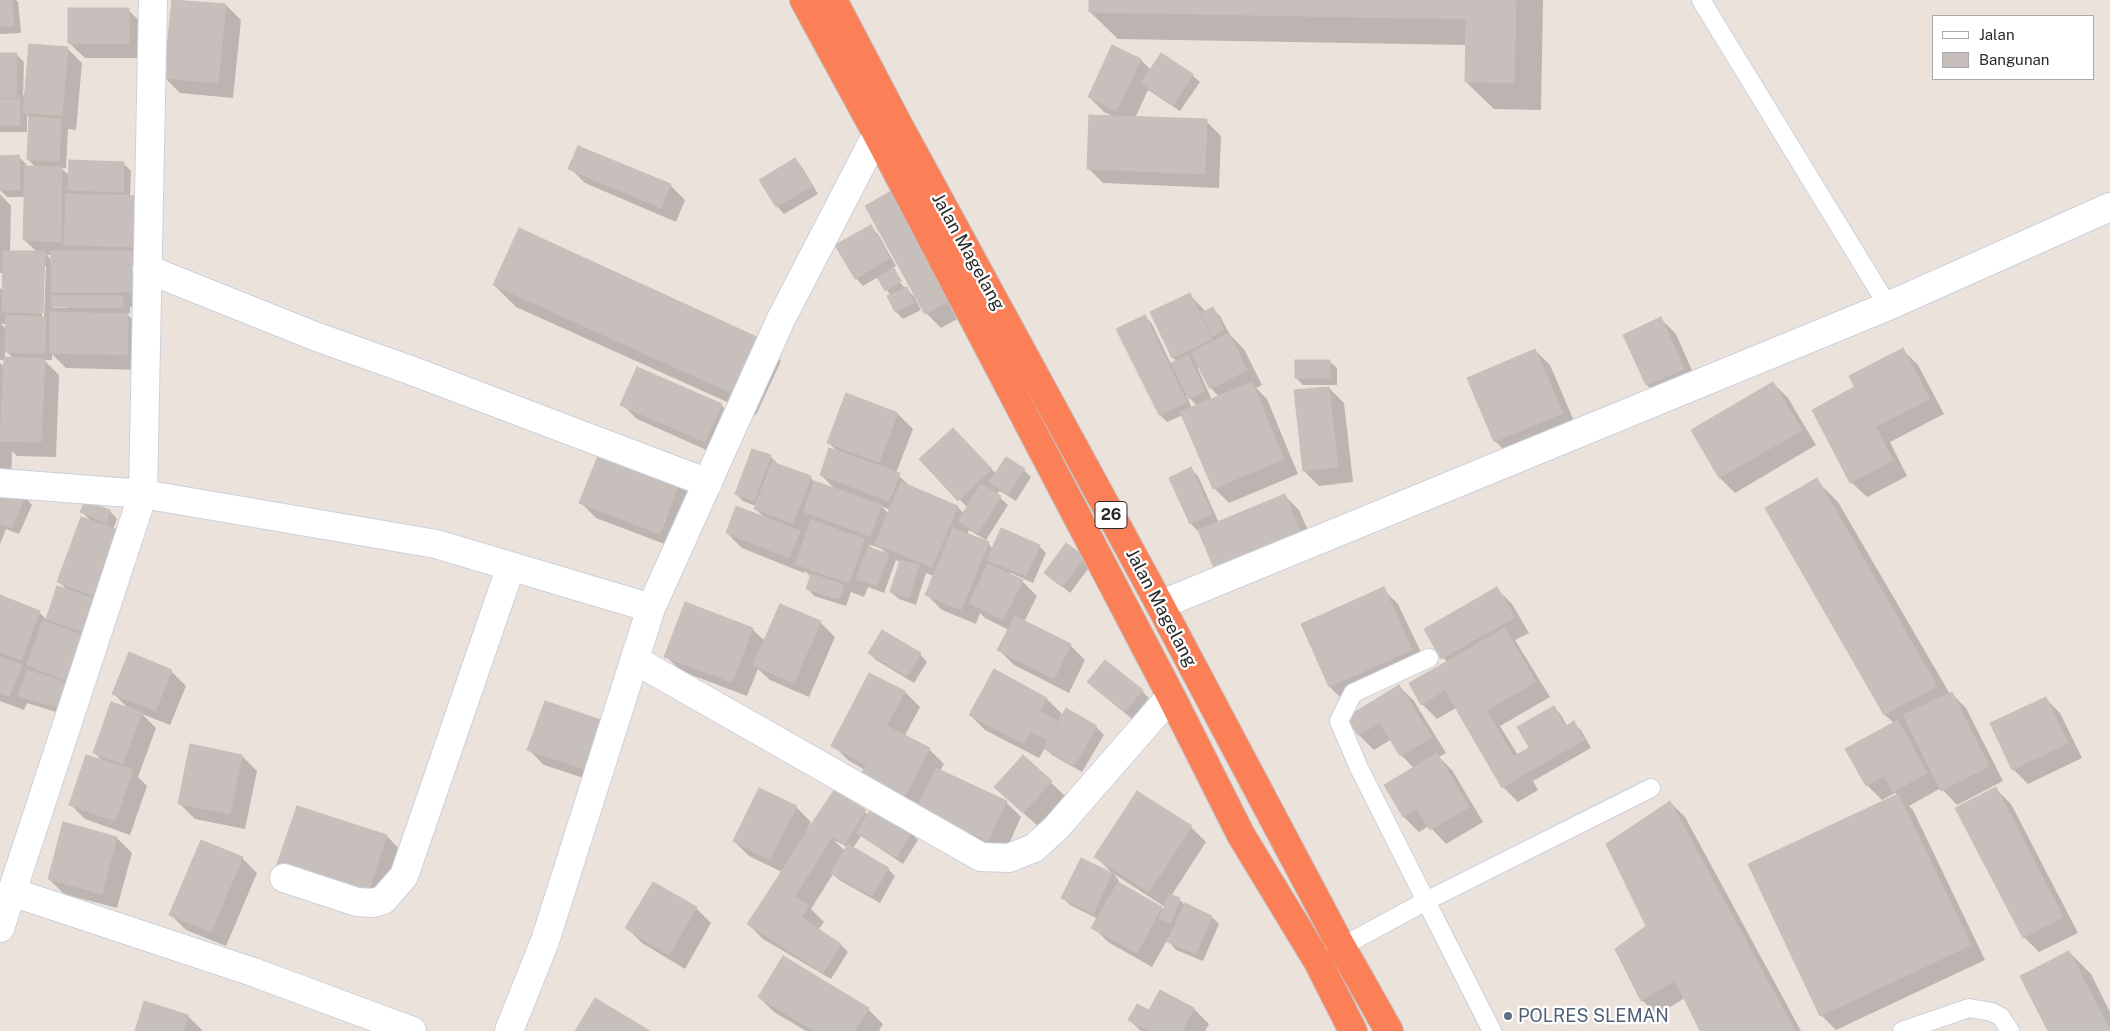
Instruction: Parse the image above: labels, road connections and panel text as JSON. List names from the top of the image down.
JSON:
{
  "streets": {
    "highway": ["Jalan Magelang", "26"]
  },
  "places": ["POLRES SLEMAN"],
  "legend": ["Jalan", "Bangunan"]
}
